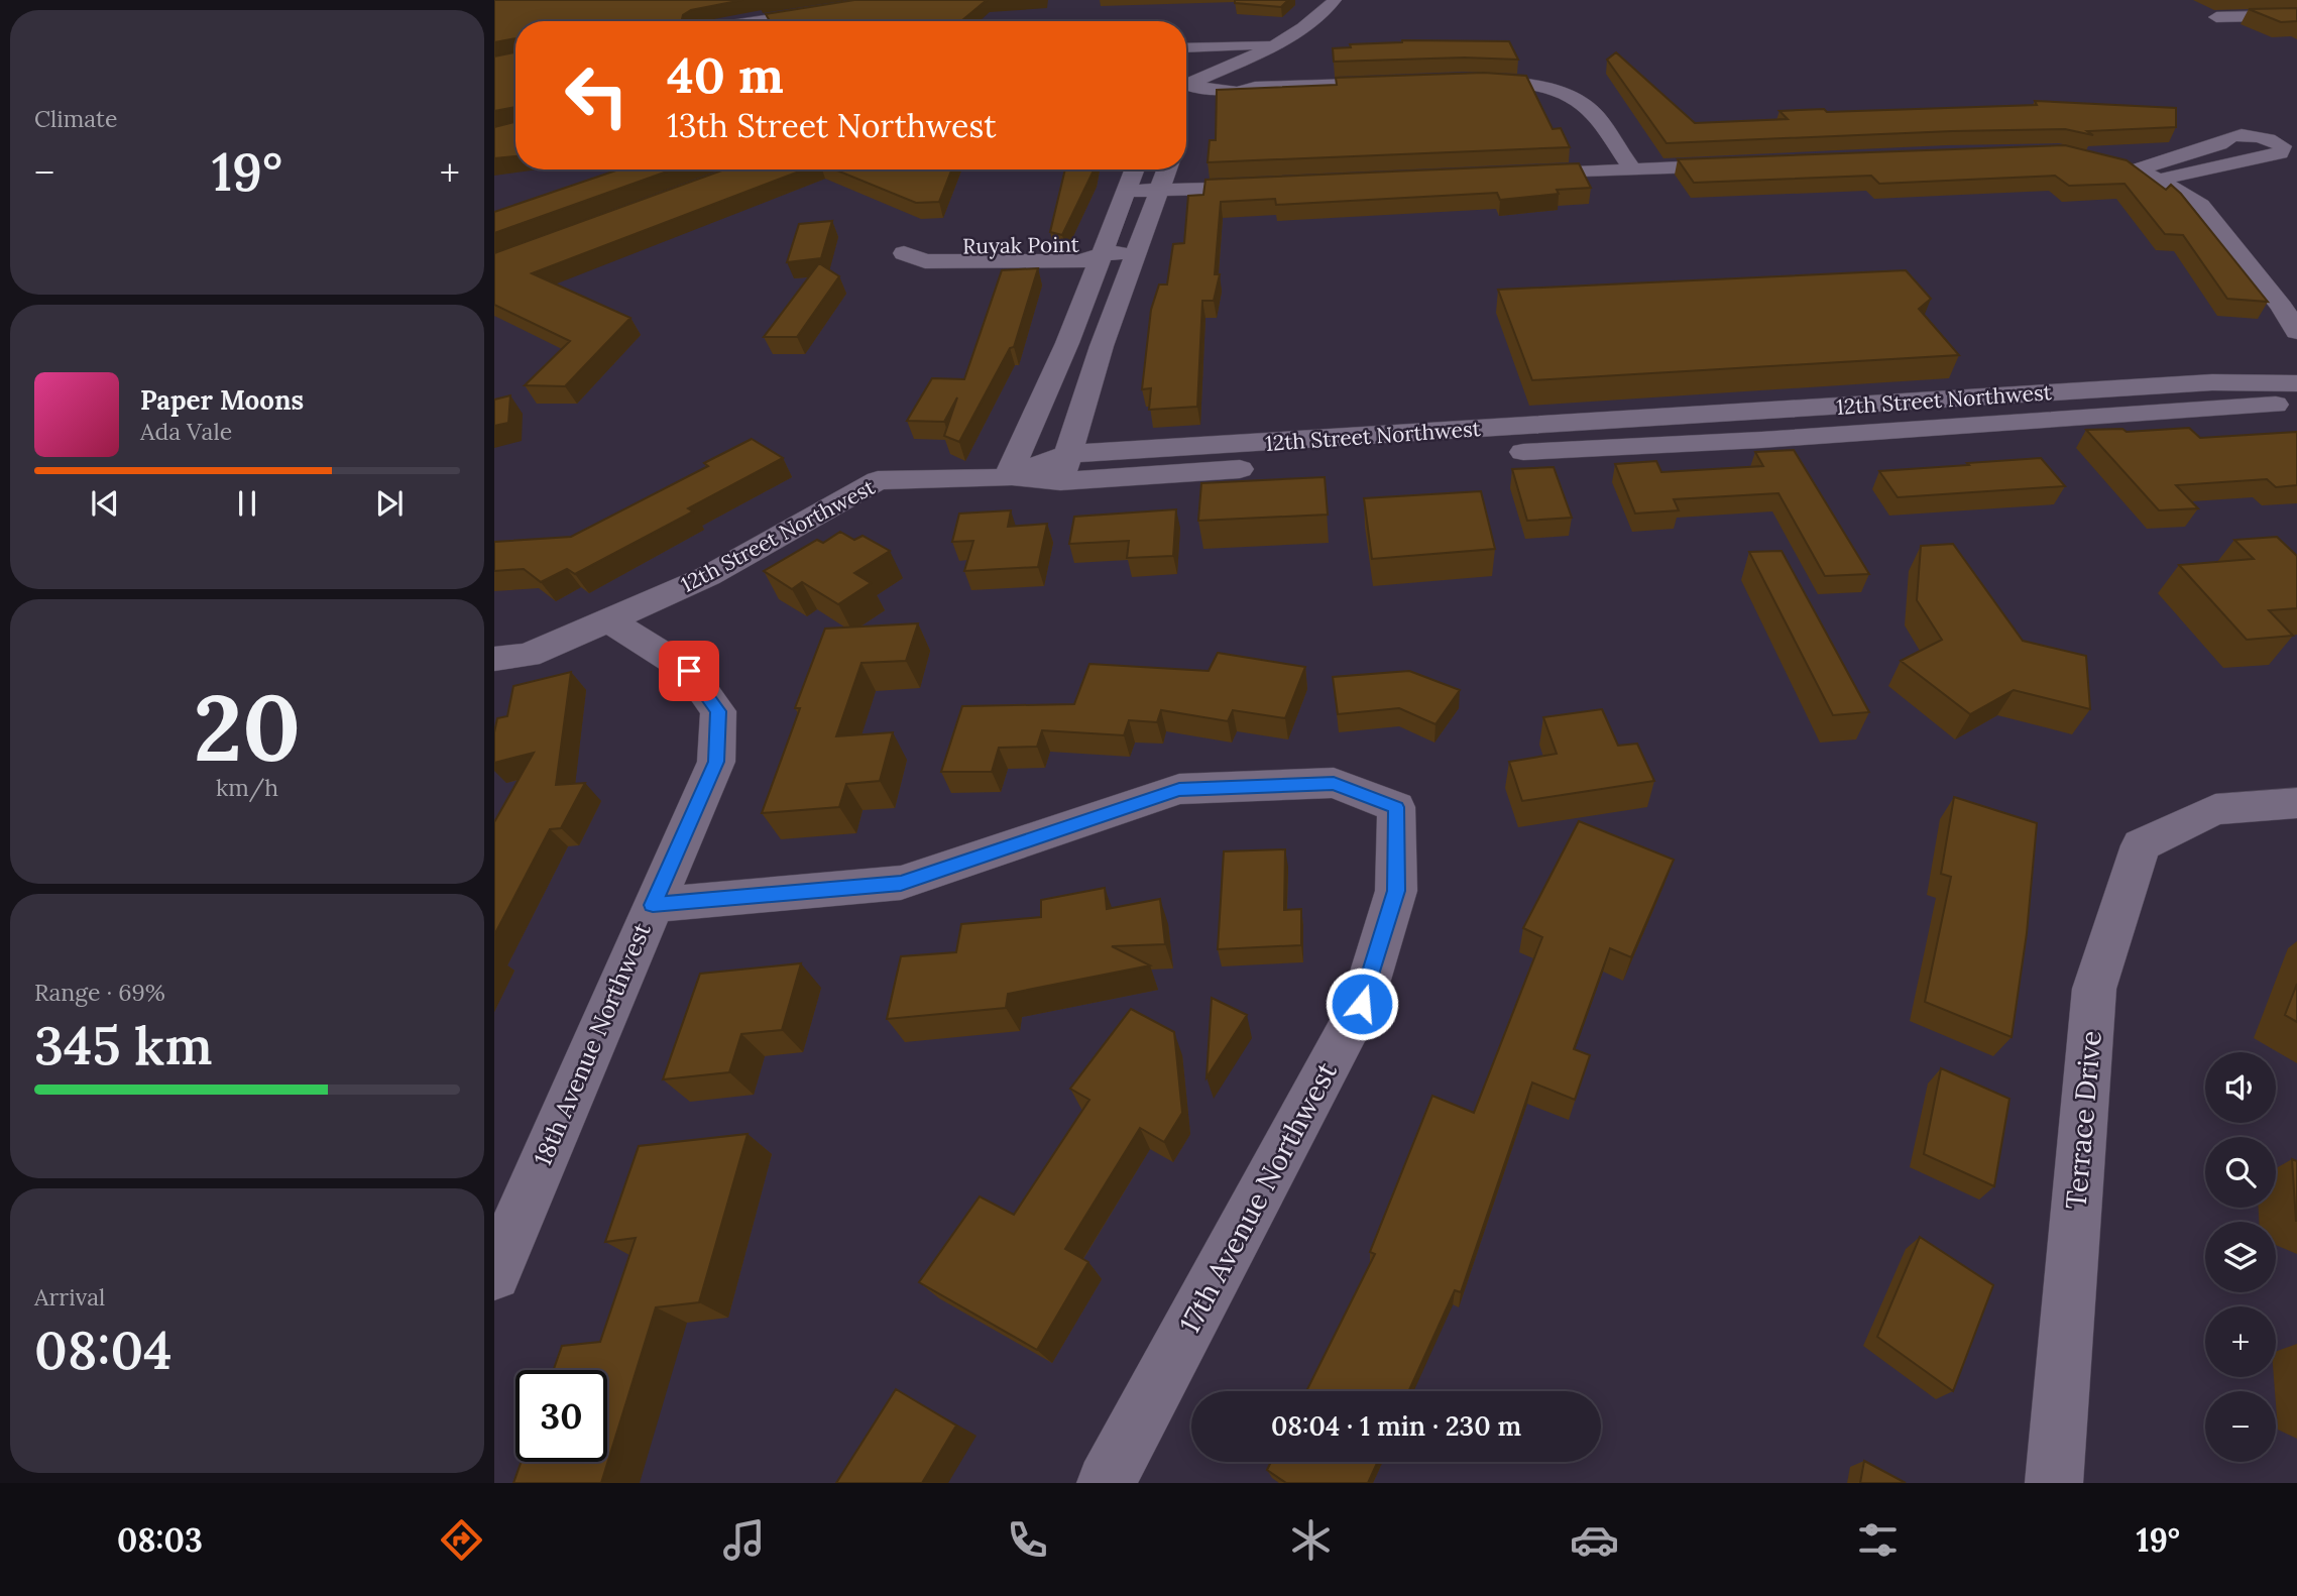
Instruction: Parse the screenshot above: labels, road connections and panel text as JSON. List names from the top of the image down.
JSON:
{
  "streets": {
    "street": [
      "Ruyak Point",
      "12th Street Northwest",
      "18th Avenue Northwest",
      "Terrace Drive",
      "17th Avenue Northwest"
    ]
  },
  "crossings": [
    ["12th Street Northwest", "18th Avenue Northwest"],
    ["18th Avenue Northwest", "17th Avenue Northwest"]
  ],
  "page": {
    "tile": [
      "Climate",
      ["20", "km/h"],
      ["Range · 69%", "345 km"],
      ["Arrival", "08:04"]
    ],
    "turn": ["40 m", "13th Street Northwest"],
    "heat": ["−", "19°", "+"],
    "song": ["Paper Moons", "Ada Vale"],
    "map_buttons": ["+", "−"],
    "limit": "30",
    "trip": "08:04 · 1 min · 230 m",
    "tabs": ["08:03", "19°"]
  }
}
